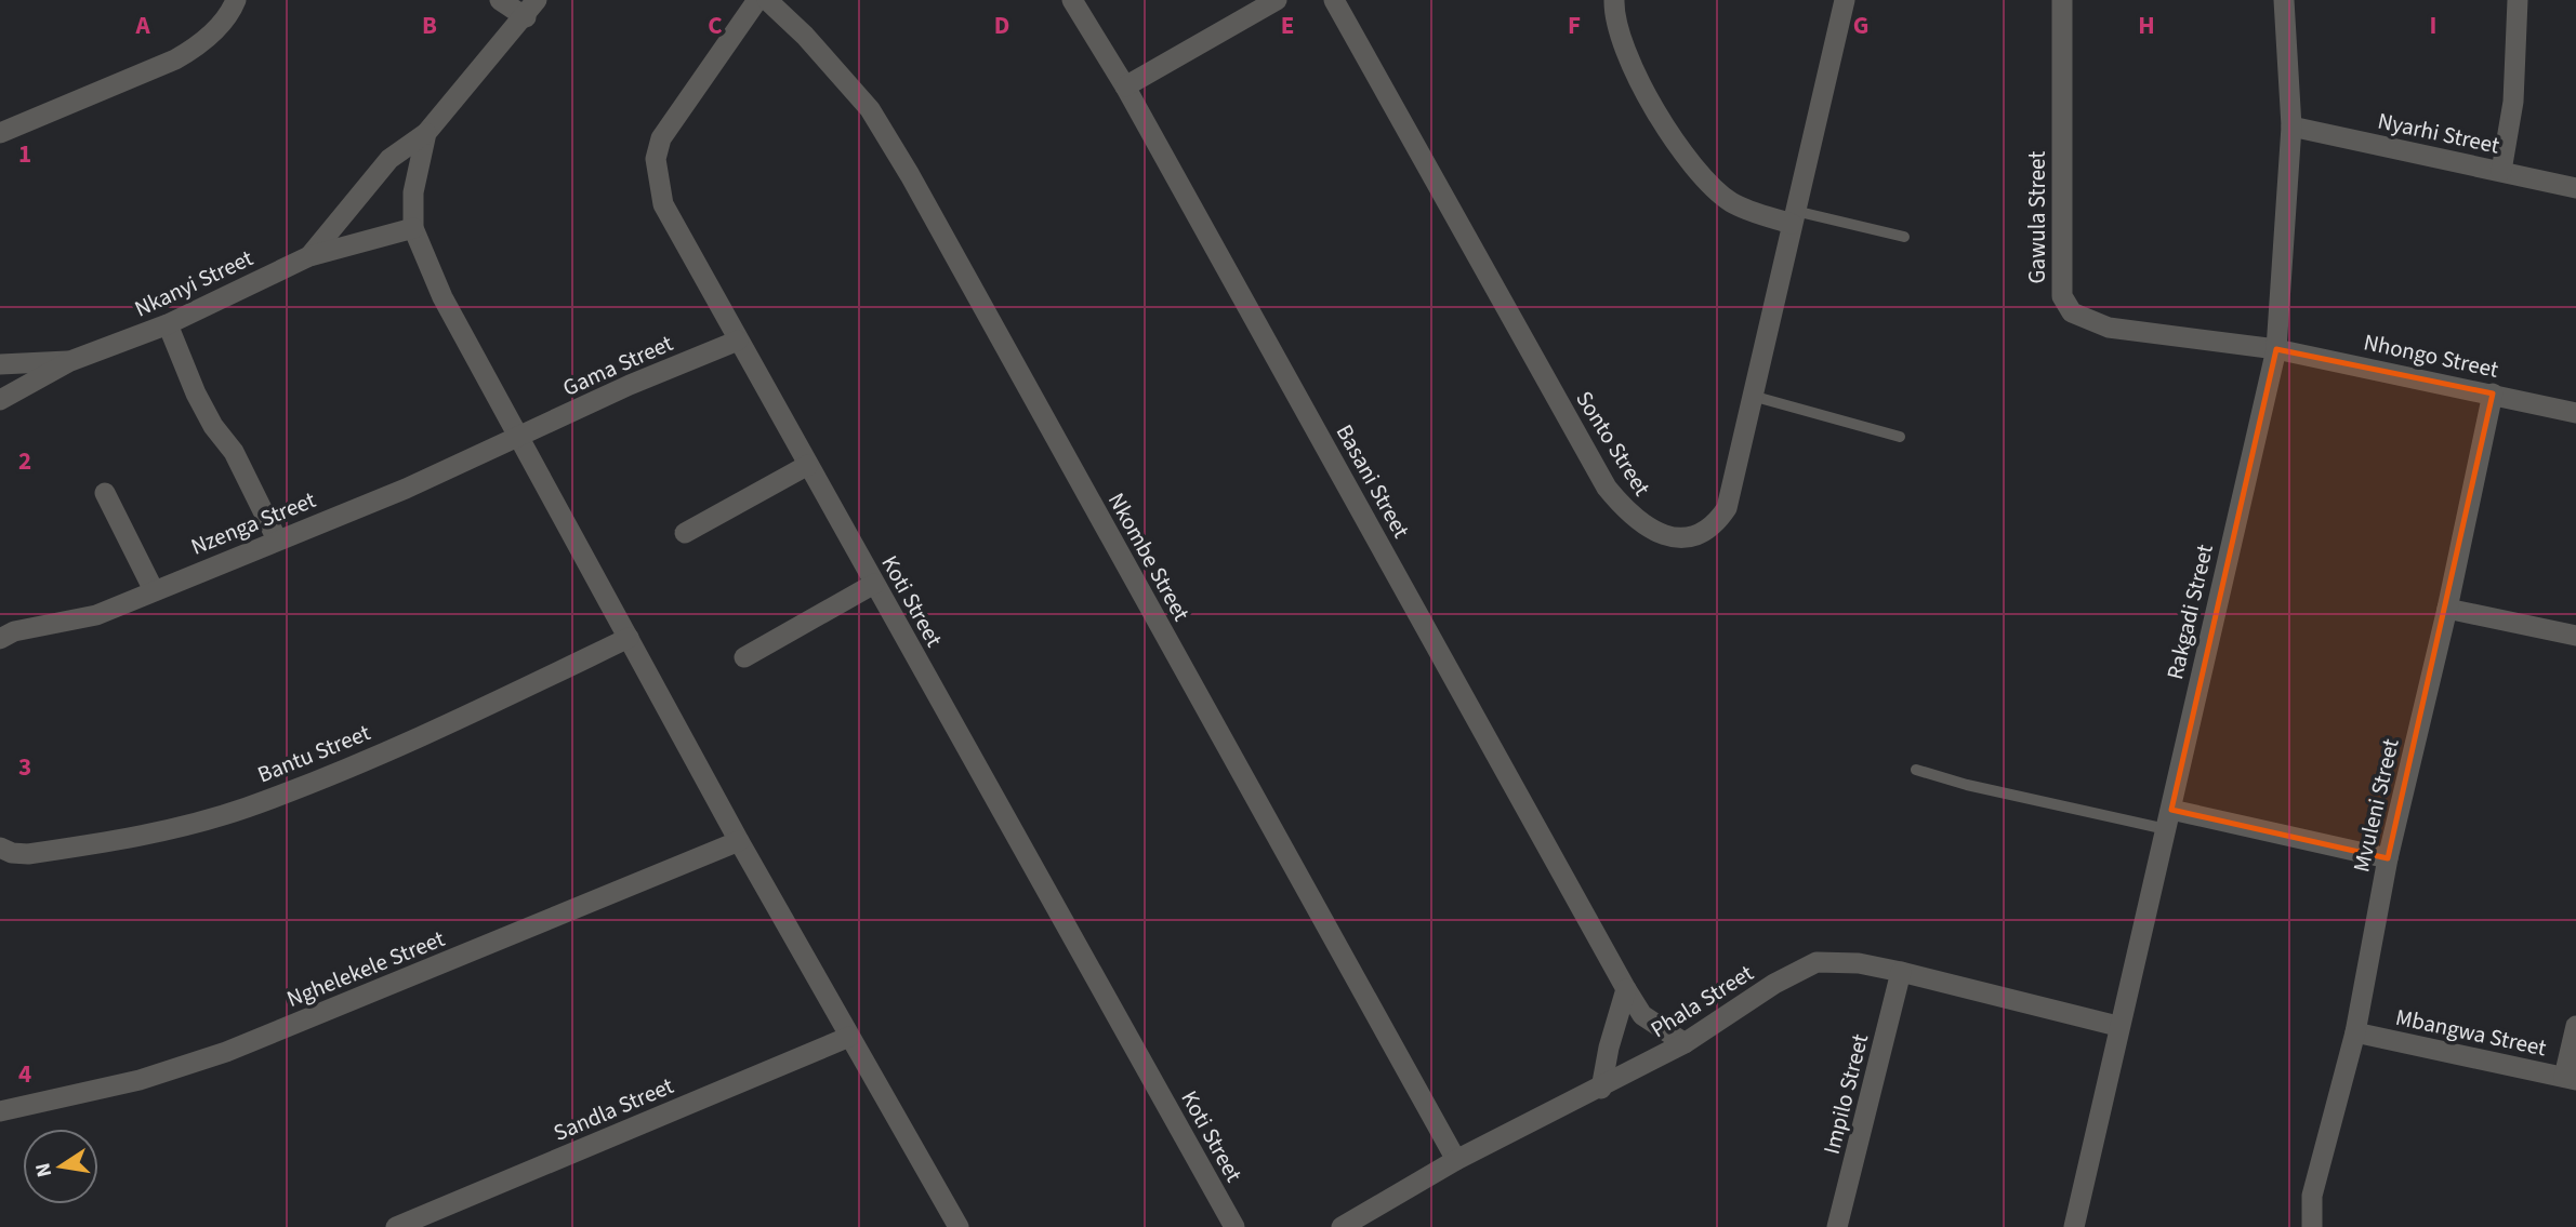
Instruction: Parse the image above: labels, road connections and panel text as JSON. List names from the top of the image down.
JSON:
{
  "streets": {
    "street": [
      "Nyarhi Street",
      "Gawula Street",
      "Nkanyi Street",
      "Nhongo Street",
      "Gama Street",
      "Sonto Street",
      "Basani Street",
      "Nzenga Street",
      "Nkombe Street",
      "Koti Street",
      "Rakgadi Street",
      "Bantu Street",
      "Mvuleni Street",
      "Nghelekele Street",
      "Phala Street",
      "Mbangwa Street",
      "Impilo Street",
      "Sandla Street"
    ]
  },
  "crossings": [
    ["Nyarhi Street", "Rakgadi Street"],
    ["Gawula Street", "Nhongo Street"],
    ["Gawula Street", "Rakgadi Street"],
    ["Nhongo Street", "Rakgadi Street"],
    ["Nhongo Street", "Mvuleni Street"],
    ["Gama Street", "Nzenga Street"],
    ["Gama Street", "Koti Street"],
    ["Basani Street", "Phala Street"],
    ["Nkombe Street", "Phala Street"],
    ["Rakgadi Street", "Phala Street"],
    ["Mvuleni Street", "Mbangwa Street"],
    ["Phala Street", "Impilo Street"]
  ],
  "north": "left",
  "grid": {
    "columns": [
      "A",
      "B",
      "C",
      "D",
      "E",
      "F",
      "G",
      "H",
      "I"
    ],
    "rows": [
      "1",
      "2",
      "3",
      "4"
    ]
  }
}
